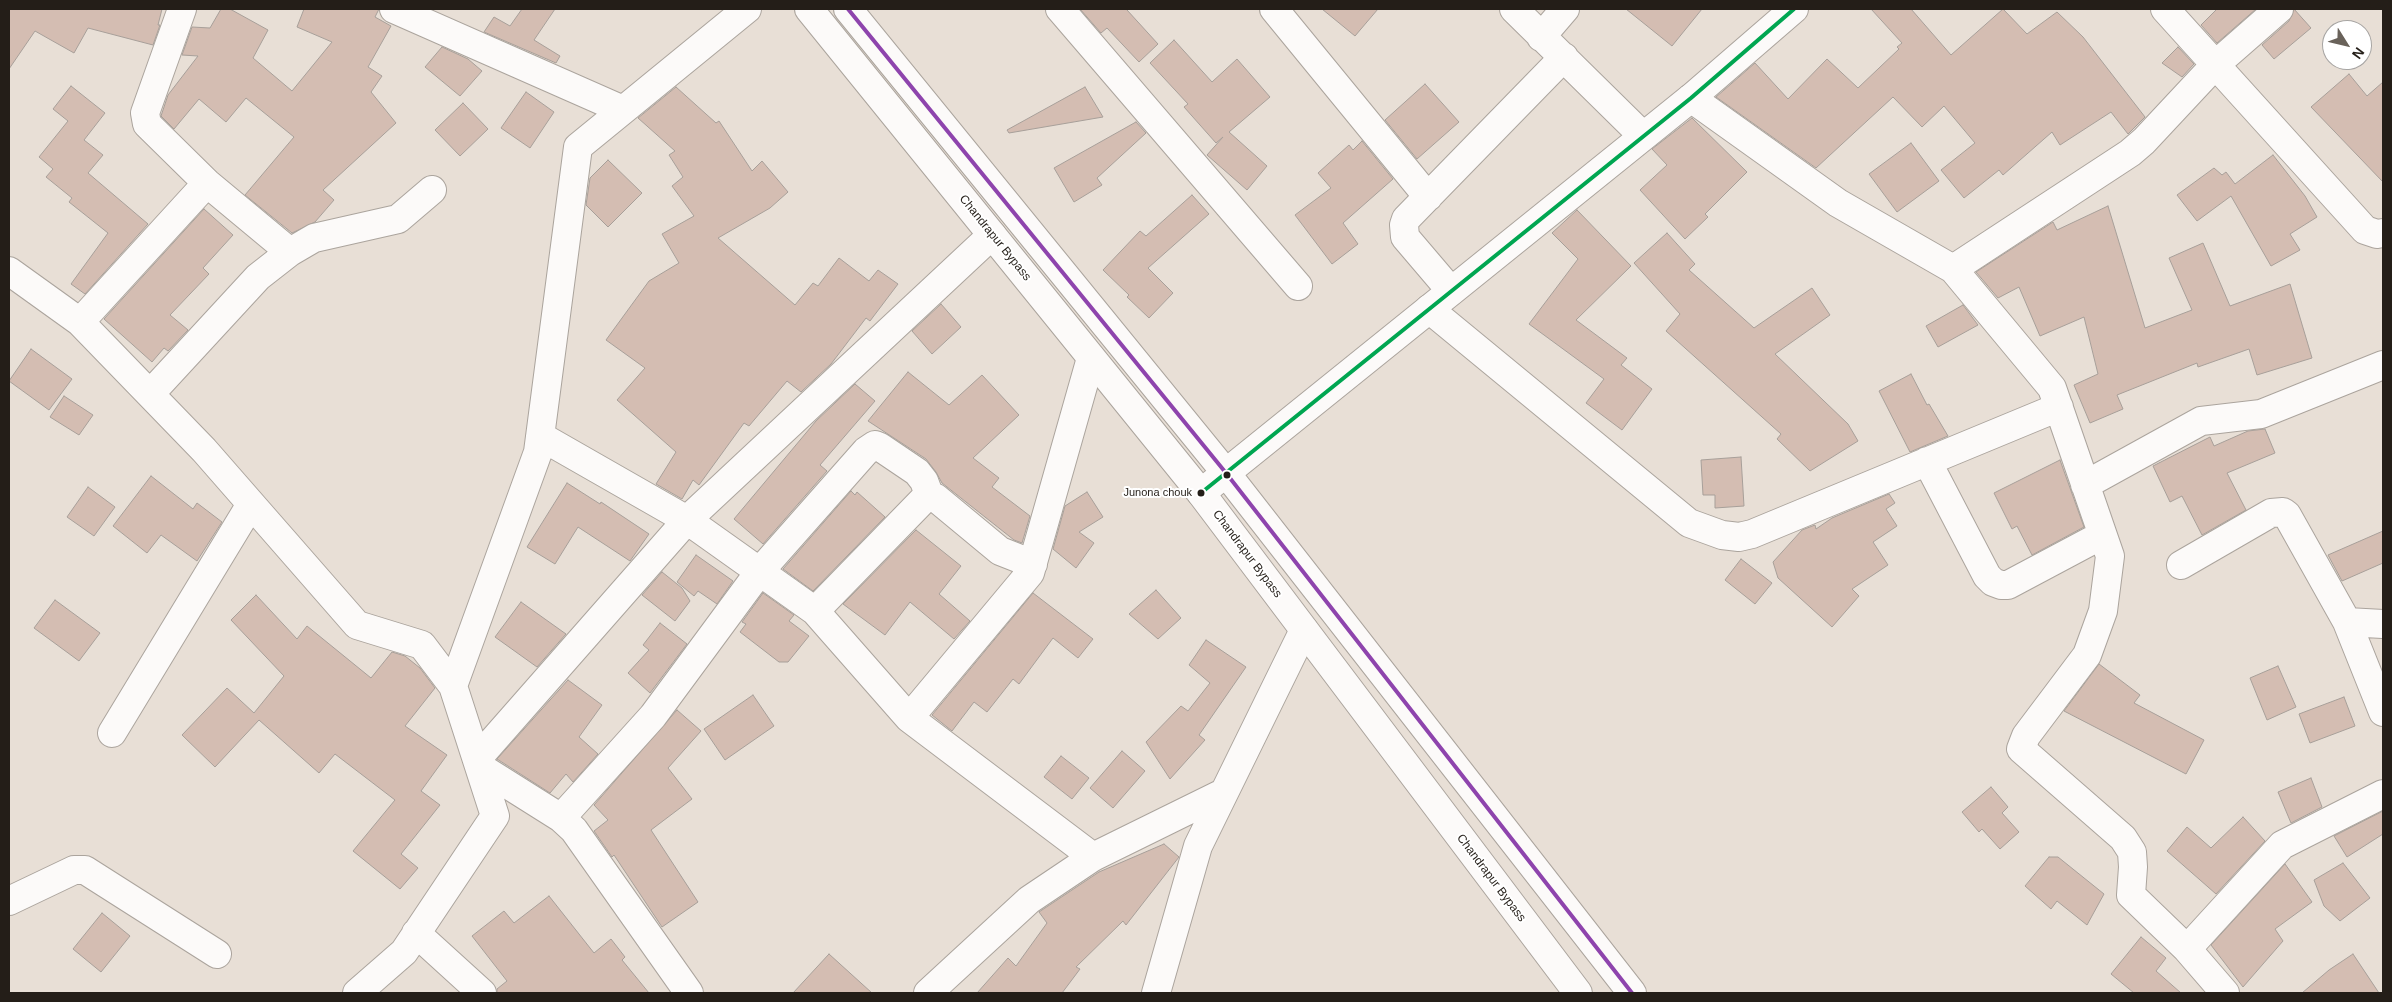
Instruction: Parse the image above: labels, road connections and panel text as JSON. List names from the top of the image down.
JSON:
{
  "streets": {
    "main road": ["Chandrapur Bypass"]
  },
  "places": ["Junona chouk"],
  "north": "bottom right"
}
